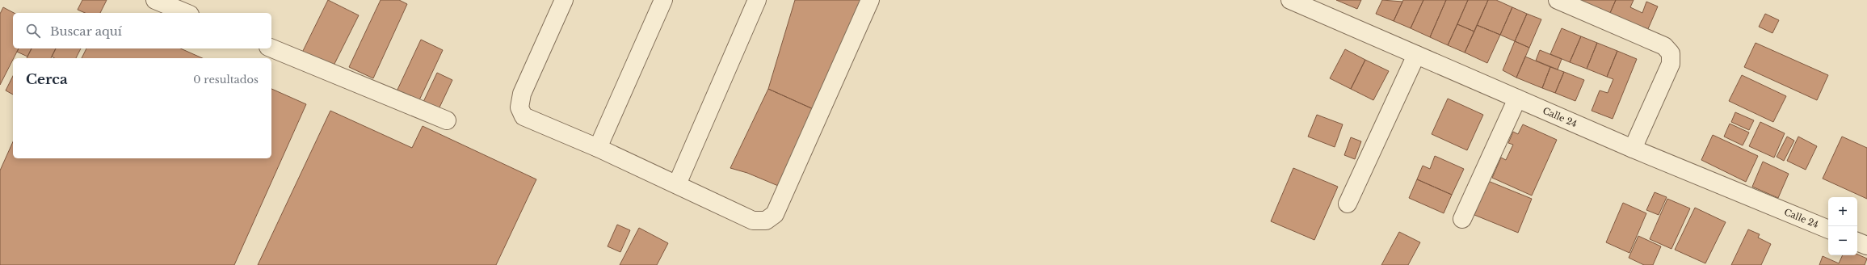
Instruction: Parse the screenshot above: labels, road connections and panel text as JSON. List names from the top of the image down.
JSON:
{
  "streets": {
    "street": ["Calle 24"]
  },
  "page": {
    "search": "Buscar aquí",
    "heading": ["Cerca", "0 resultados"],
    "map_buttons": ["+", "−"]
  }
}
